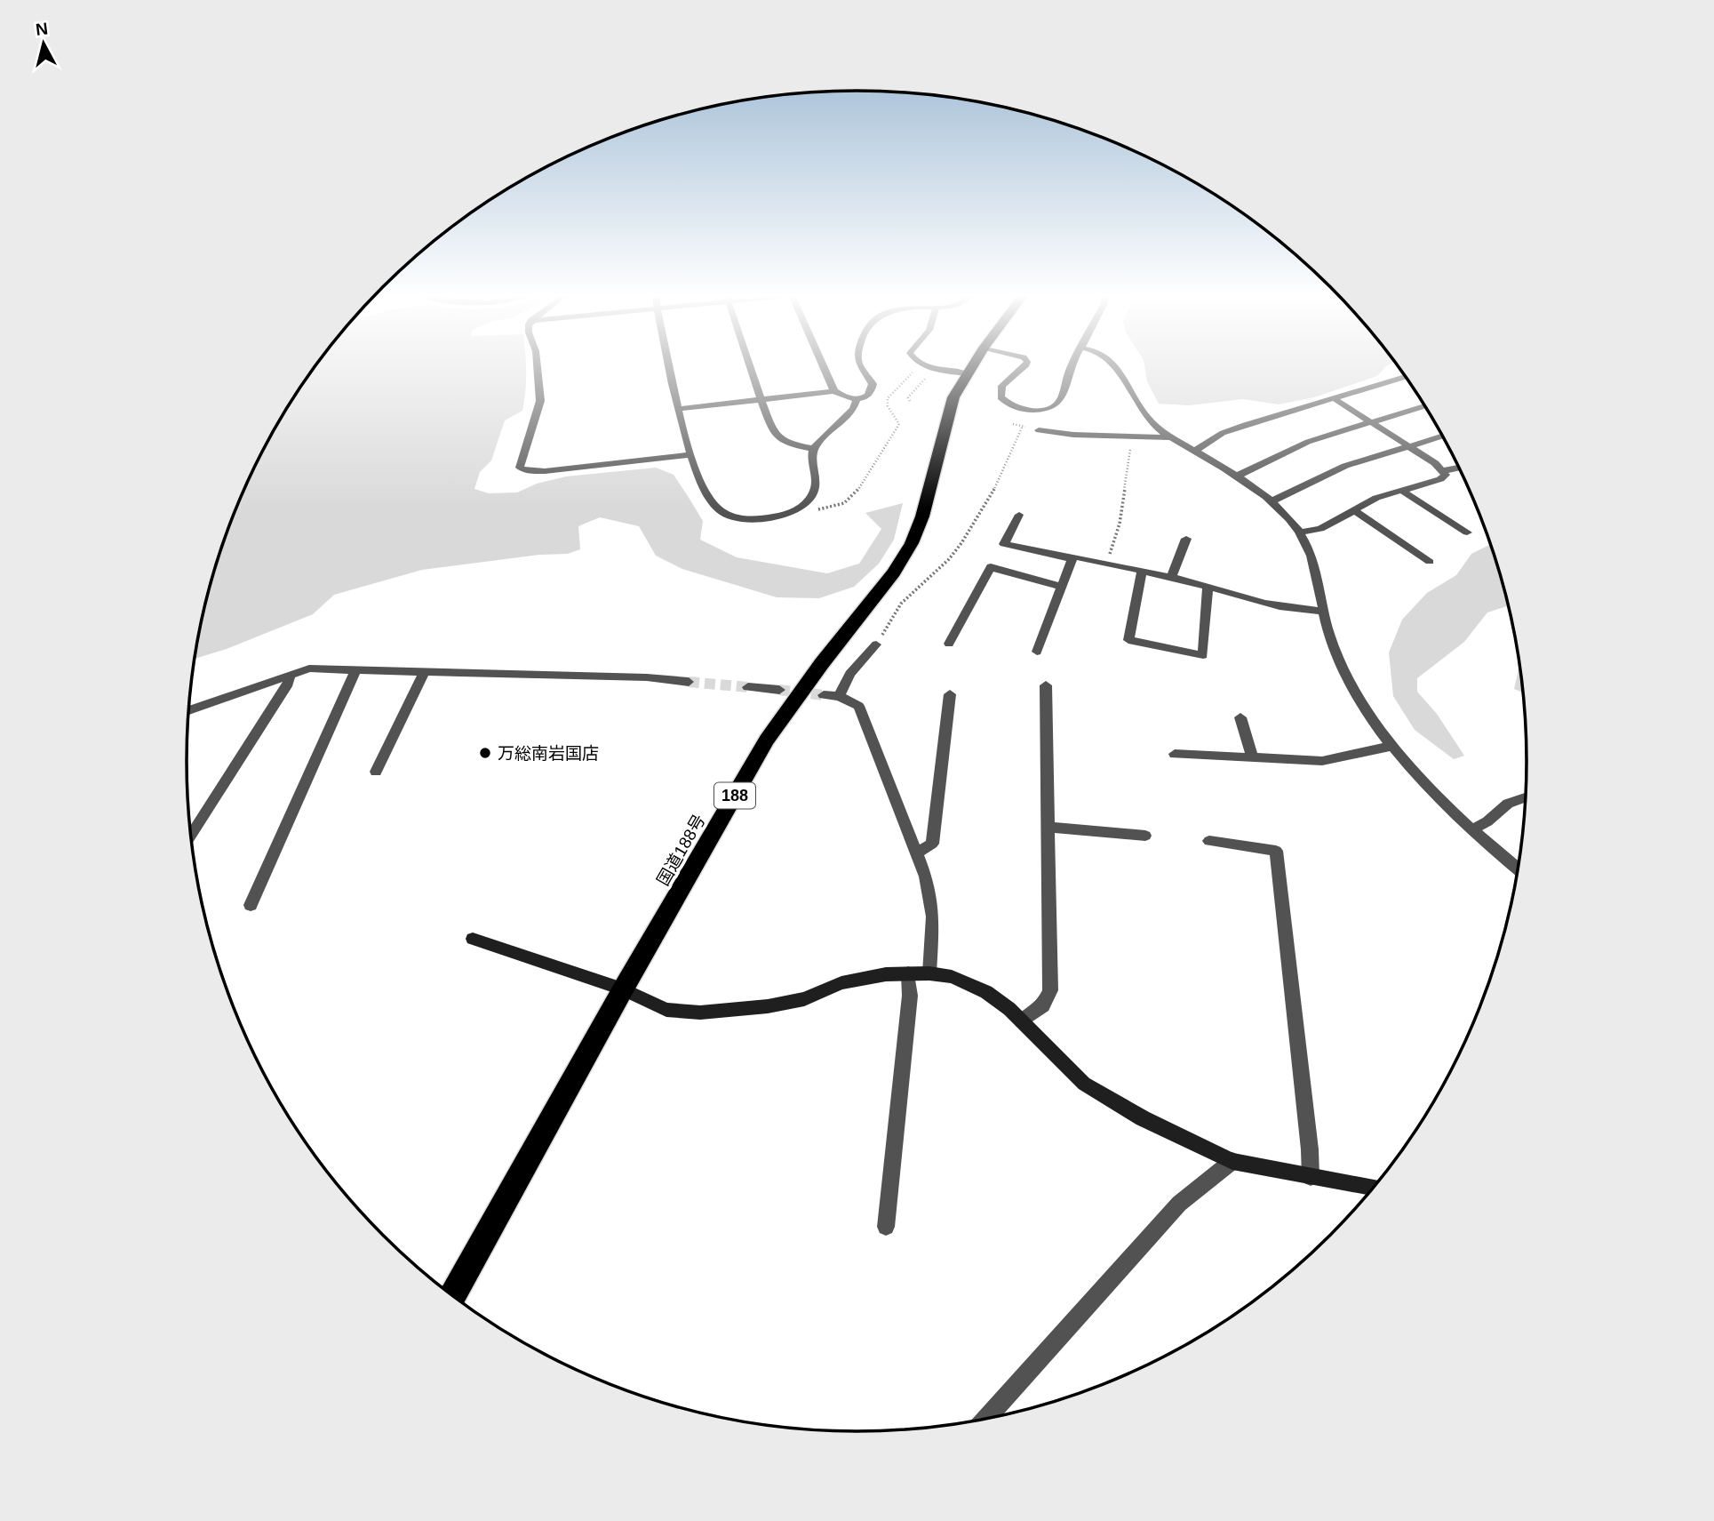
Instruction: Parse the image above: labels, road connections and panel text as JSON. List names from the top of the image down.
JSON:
{
  "streets": {
    "highway": ["188", "国道188号"]
  },
  "places": ["万総南岩国店"],
  "north": "top"
}
